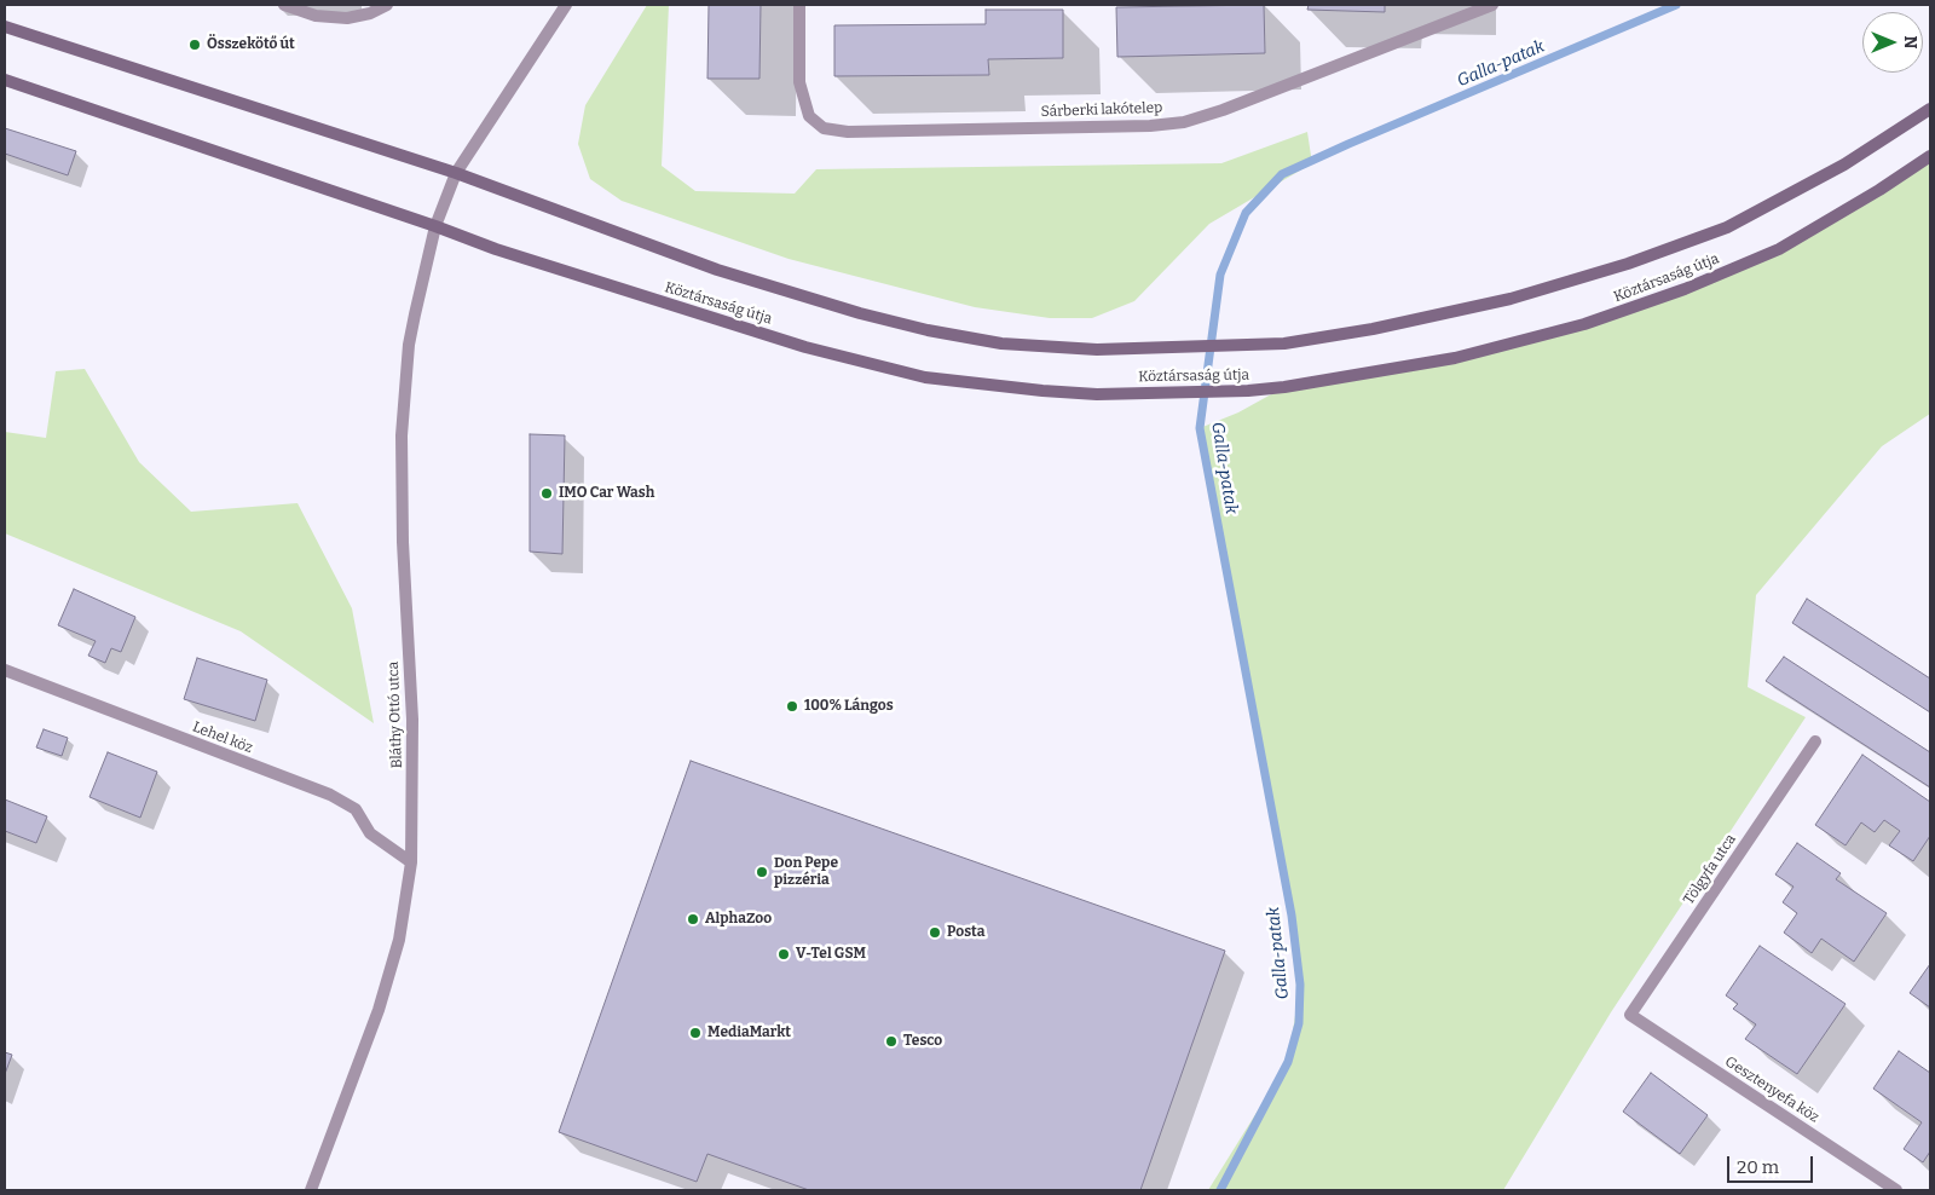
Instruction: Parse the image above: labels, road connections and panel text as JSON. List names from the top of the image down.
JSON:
{
  "streets": {
    "street": [
      "Sárberki lakótelep",
      "Köztársaság útja",
      "Bláthy Ottó utca",
      "Lehel köz",
      "Tölgyfa utca",
      "Gesztenyefa köz"
    ]
  },
  "crossings": [
    ["Köztársaság útja", "Bláthy Ottó utca"],
    ["Bláthy Ottó utca", "Lehel köz"],
    ["Tölgyfa utca", "Gesztenyefa köz"]
  ],
  "water": ["Galla-patak"],
  "places": [
    "Összekötő út",
    "IMO Car Wash",
    "100% Lángos",
    "Don Pepe pizzéria",
    "AlphaZoo",
    "Posta",
    "V-Tel GSM",
    "MediaMarkt",
    "Tesco"
  ],
  "scale_bar": "20 m",
  "north": "right"
}
